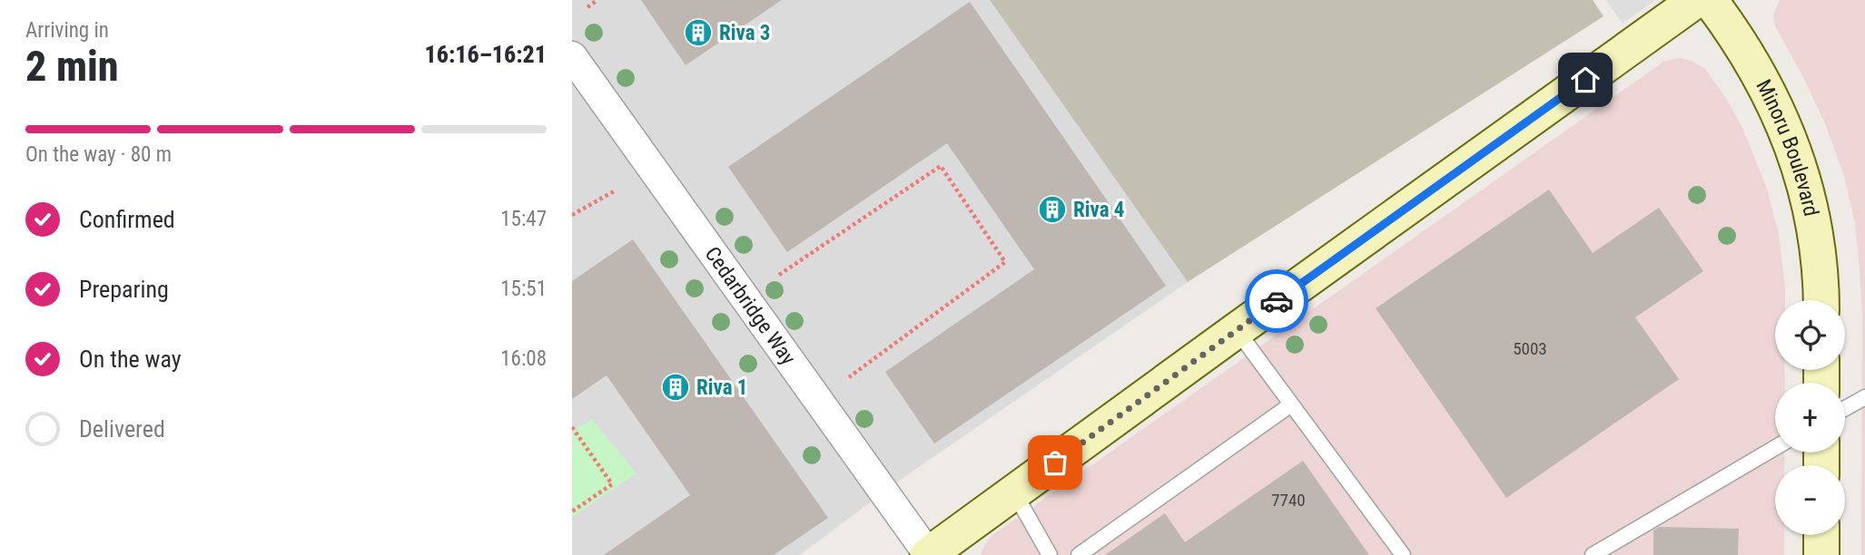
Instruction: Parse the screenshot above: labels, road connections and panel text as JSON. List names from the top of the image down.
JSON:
{
  "streets": {
    "street": ["Minoru Boulevard", "Cedarbridge Way"]
  },
  "places": {
    "building": ["Riva 3", "Riva 4", "Riva 1"]
  },
  "house_numbers": ["5003", "7740"],
  "page": {
    "heading": ["2 min", "Arriving in", "16:16–16:21"],
    "bar": "On the way · 80 m",
    "list": [
      ["Confirmed", "15:47"],
      ["Preparing", "15:51"],
      ["On the way", "16:08"],
      "Delivered"
    ],
    "map_buttons": ["+", "−"]
  }
}
